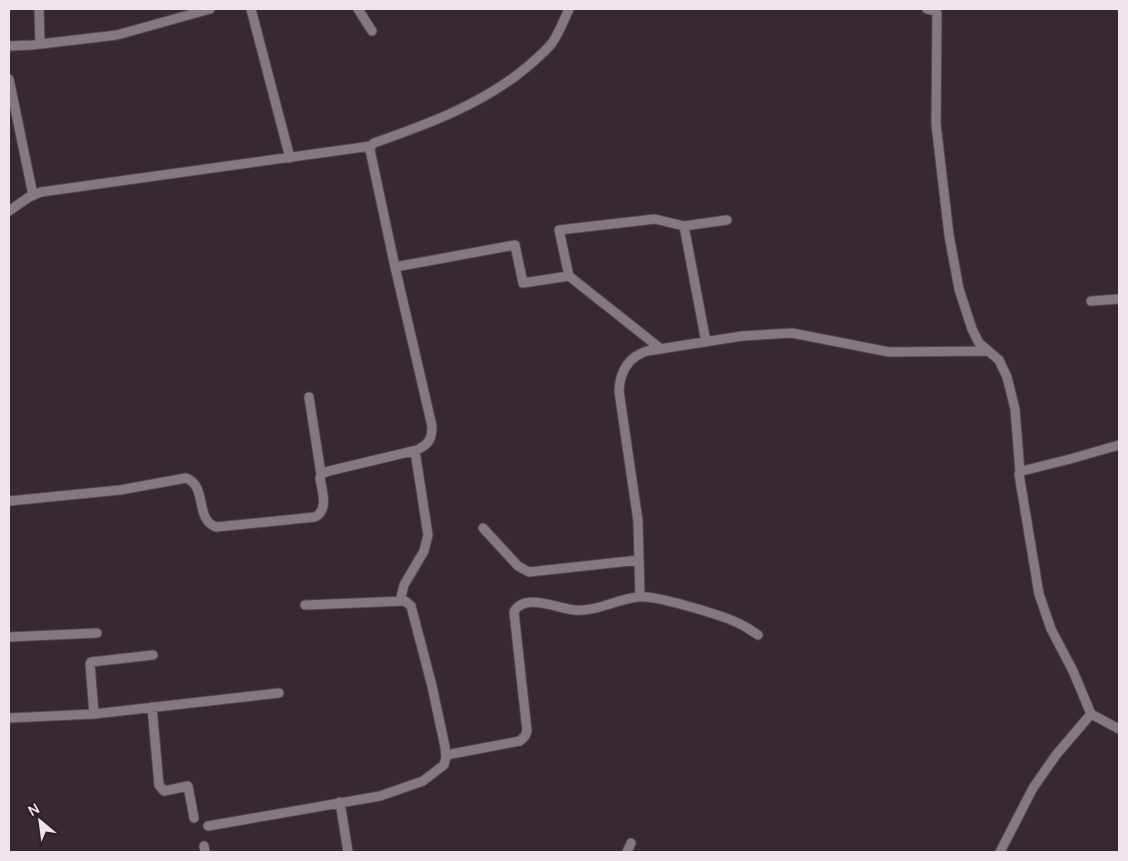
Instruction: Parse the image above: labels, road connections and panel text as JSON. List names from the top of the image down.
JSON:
{
  "north": "top left"
}
